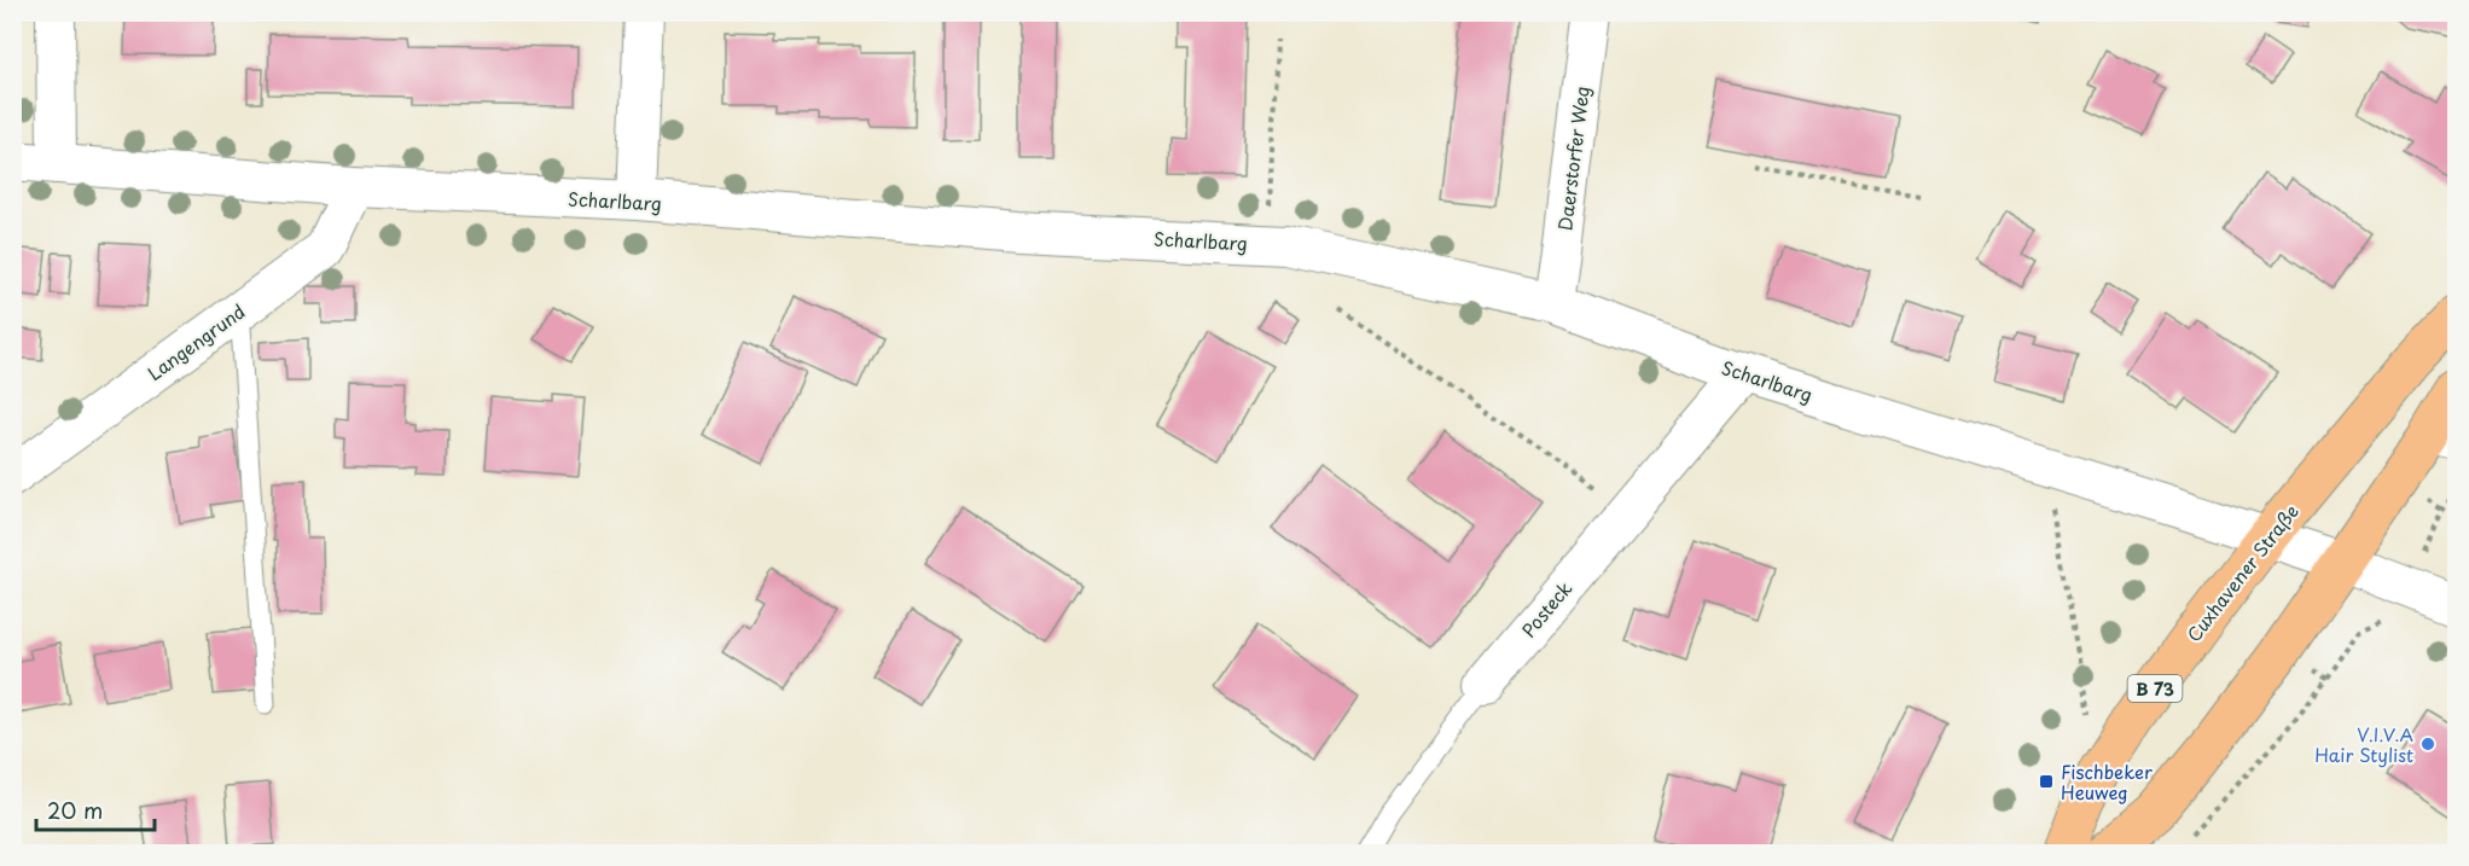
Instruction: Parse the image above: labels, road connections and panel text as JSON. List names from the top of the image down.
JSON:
{
  "streets": {
    "main road": ["Cuxhavener Straße", "B 73"],
    "street": [
      "Daerstorfer Weg",
      "Scharlbarg",
      "Langengrund",
      "Posteck"
    ]
  },
  "crossings": [
    ["Daerstorfer Weg", "Scharlbarg"],
    ["Scharlbarg", "Langengrund"],
    ["Scharlbarg", "Cuxhavener Straße"],
    ["Scharlbarg", "Posteck"]
  ],
  "places": {
    "other": ["V.I.V.A Hair Stylist"],
    "transit": ["Fischbeker Heuweg"]
  },
  "scale_bar": "20 m"
}
